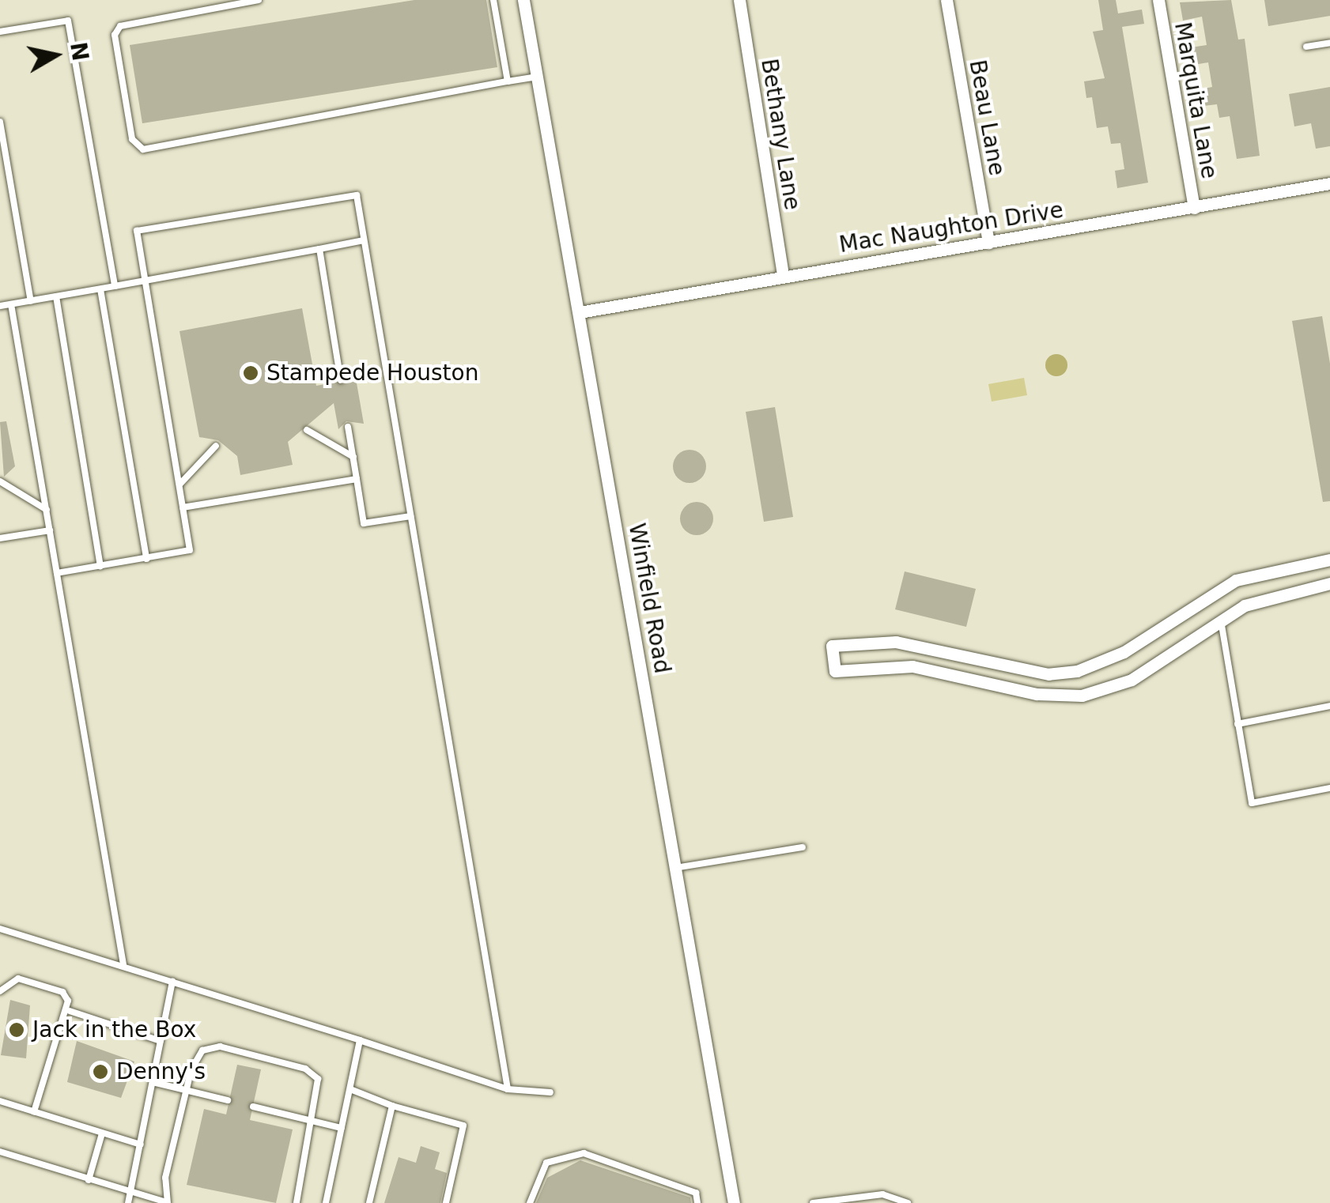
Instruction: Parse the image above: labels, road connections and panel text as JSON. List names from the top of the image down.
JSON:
{
  "streets": {
    "street": [
      "Marquita Lane",
      "Beau Lane",
      "Bethany Lane",
      "Mac Naughton Drive",
      "Winfield Road"
    ]
  },
  "crossings": [
    ["Marquita Lane", "Mac Naughton Drive"],
    ["Beau Lane", "Mac Naughton Drive"],
    ["Bethany Lane", "Mac Naughton Drive"],
    ["Mac Naughton Drive", "Winfield Road"]
  ],
  "places": ["Stampede Houston", "Jack in the Box", "Denny's"],
  "north": "right"
}
